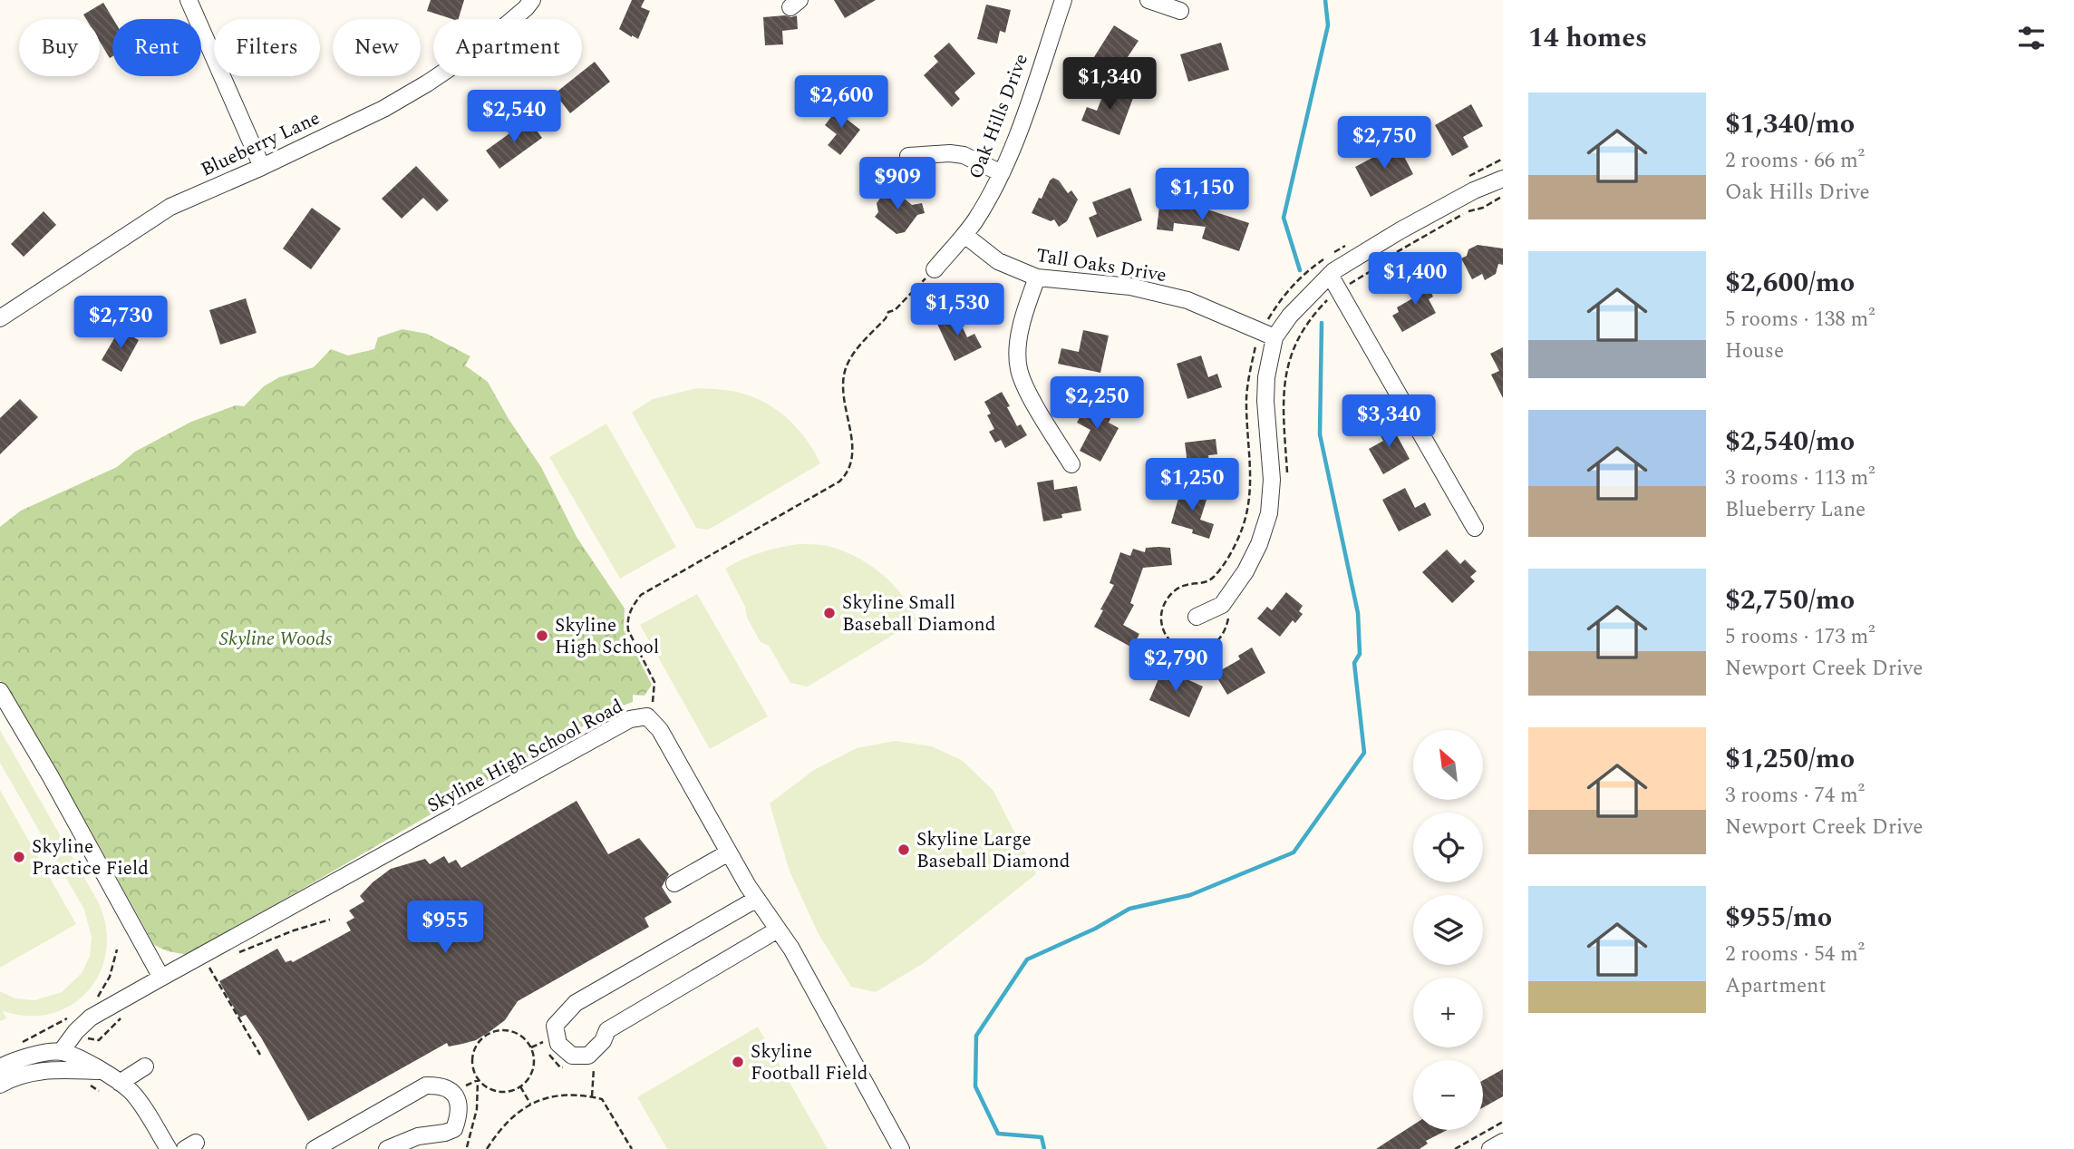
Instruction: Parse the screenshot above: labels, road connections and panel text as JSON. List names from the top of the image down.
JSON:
{
  "streets": {
    "street": [
      "Oak Hills Drive",
      "Blueberry Lane",
      "Tall Oaks Drive",
      "Skyline High School Road"
    ]
  },
  "crossings": [
    ["Oak Hills Drive", "Tall Oaks Drive"]
  ],
  "parks": ["Skyline Woods"],
  "places": [
    "Skyline Small Baseball Diamond",
    "Skyline High School",
    "Skyline Large Baseball Diamond",
    "Skyline Practice Field",
    "Skyline Football Field"
  ],
  "north": "top left",
  "page": {
    "heading": "14 homes",
    "chip": [
      "Buy",
      "Rent",
      "Filters",
      "New",
      "Apartment"
    ],
    "price": [
      "$1,340",
      "$2,600",
      "$2,540",
      "$2,750",
      "$909",
      "$1,150",
      "$1,400",
      "$1,530",
      "$2,730",
      "$2,250",
      "$3,340",
      "$1,250",
      "$2,790",
      "$955"
    ],
    "list": [
      {
        "name": "$1,340/mo",
        "note": "2 rooms · 66 m² · Oak Hills Drive"
      },
      {
        "name": "$2,600/mo",
        "note": "5 rooms · 138 m² · House"
      },
      {
        "name": "$2,540/mo",
        "note": "3 rooms · 113 m² · Blueberry Lane"
      },
      {
        "name": "$2,750/mo",
        "note": "5 rooms · 173 m² · Newport Creek Drive"
      },
      {
        "name": "$1,250/mo",
        "note": "3 rooms · 74 m² · Newport Creek Drive"
      },
      {
        "name": "$955/mo",
        "note": "2 rooms · 54 m² · Apartment"
      }
    ],
    "map_buttons": ["+", "−"]
  }
}
